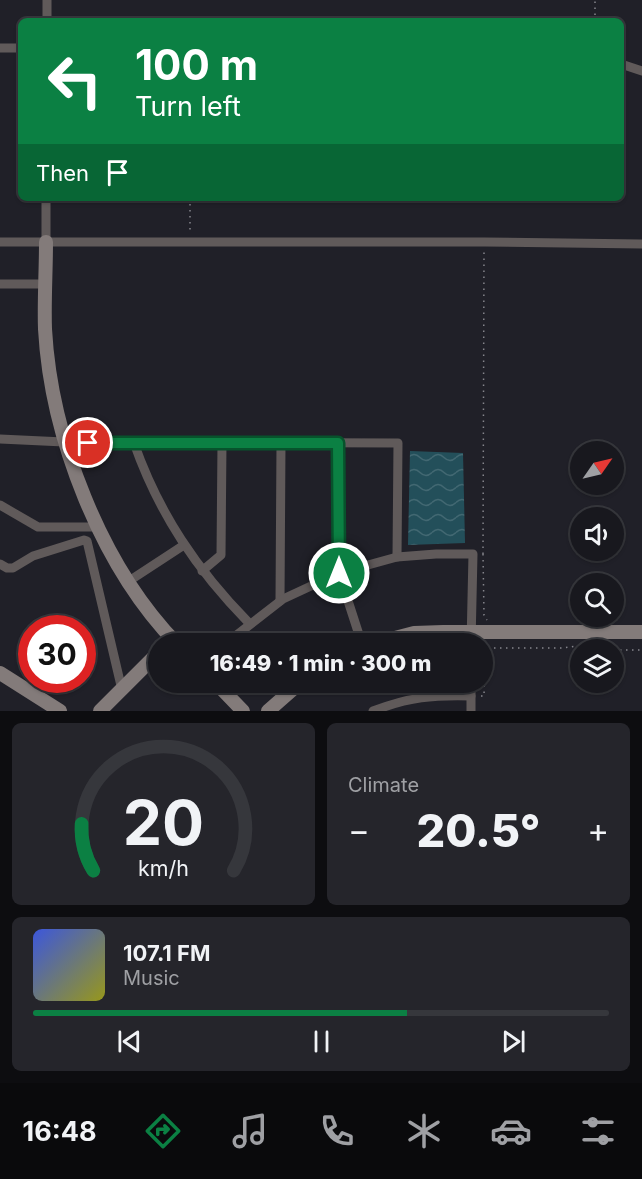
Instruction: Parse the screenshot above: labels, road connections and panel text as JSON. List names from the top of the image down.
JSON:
{
  "north": "top right",
  "page": {
    "turn": ["100 m", "Turn left"],
    "then": "Then",
    "limit": "30",
    "trip": "16:49 · 1 min · 300 m",
    "tile": "Climate",
    "heat": ["−", "20.5°", "+"],
    "song": ["107.1 FM", "Music"],
    "tabs": "16:48",
    "gauge": ["20", "km/h"]
  }
}
